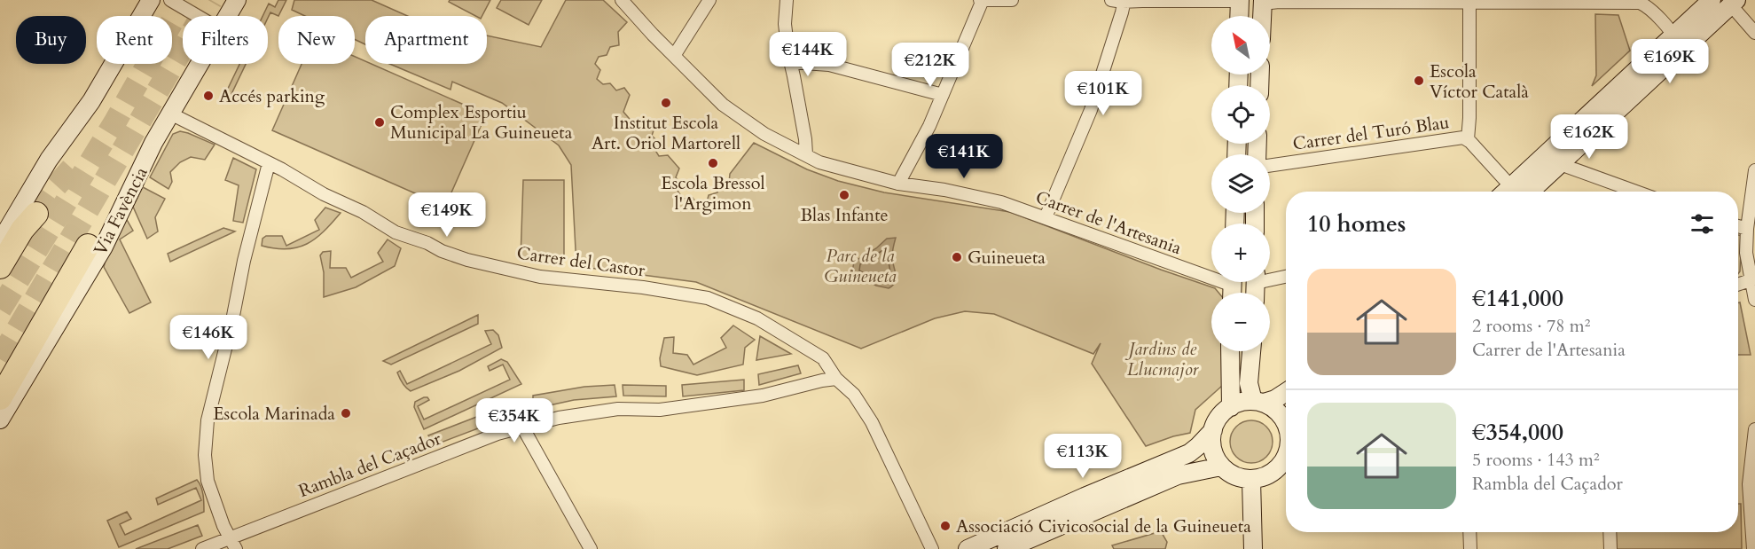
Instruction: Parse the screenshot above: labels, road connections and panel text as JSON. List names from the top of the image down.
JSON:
{
  "streets": {
    "main road": ["Via Favència"],
    "street": [
      "Carrer del Turó Blau",
      "Carrer de l'Artesania",
      "Carrer del Castor",
      "Rambla del Caçador"
    ]
  },
  "crossings": [
    ["Via Favència", "Carrer del Castor"],
    ["Carrer del Castor", "Rambla del Caçador"]
  ],
  "parks": ["Parc de la Guineueta", "Jardins de Llucmajor"],
  "places": [
    "Escola Víctor Català",
    "Accés parking",
    "Institut Escola Art. Oriol Martorell",
    "Complex Esportiu Municipal La Guineueta",
    "Escola Bressol l'Argimon",
    "Blas Infante",
    "Guineueta",
    "Escola Marinada",
    "Associació Civicosocial de la Guineueta"
  ],
  "north": "top left",
  "page": {
    "map_buttons": ["+", "−"],
    "chip": [
      "Buy",
      "Rent",
      "Filters",
      "New",
      "Apartment"
    ],
    "price": [
      "€144K",
      "€169K",
      "€212K",
      "€101K",
      "€162K",
      "€141K",
      "€149K",
      "€146K",
      "€354K",
      "€113K"
    ],
    "heading": "10 homes",
    "list": [
      {
        "name": "€141,000",
        "note": "2 rooms · 78 m² · Carrer de l'Artesania"
      },
      {
        "name": "€354,000",
        "note": "5 rooms · 143 m² · Rambla del Caçador"
      }
    ]
  }
}
